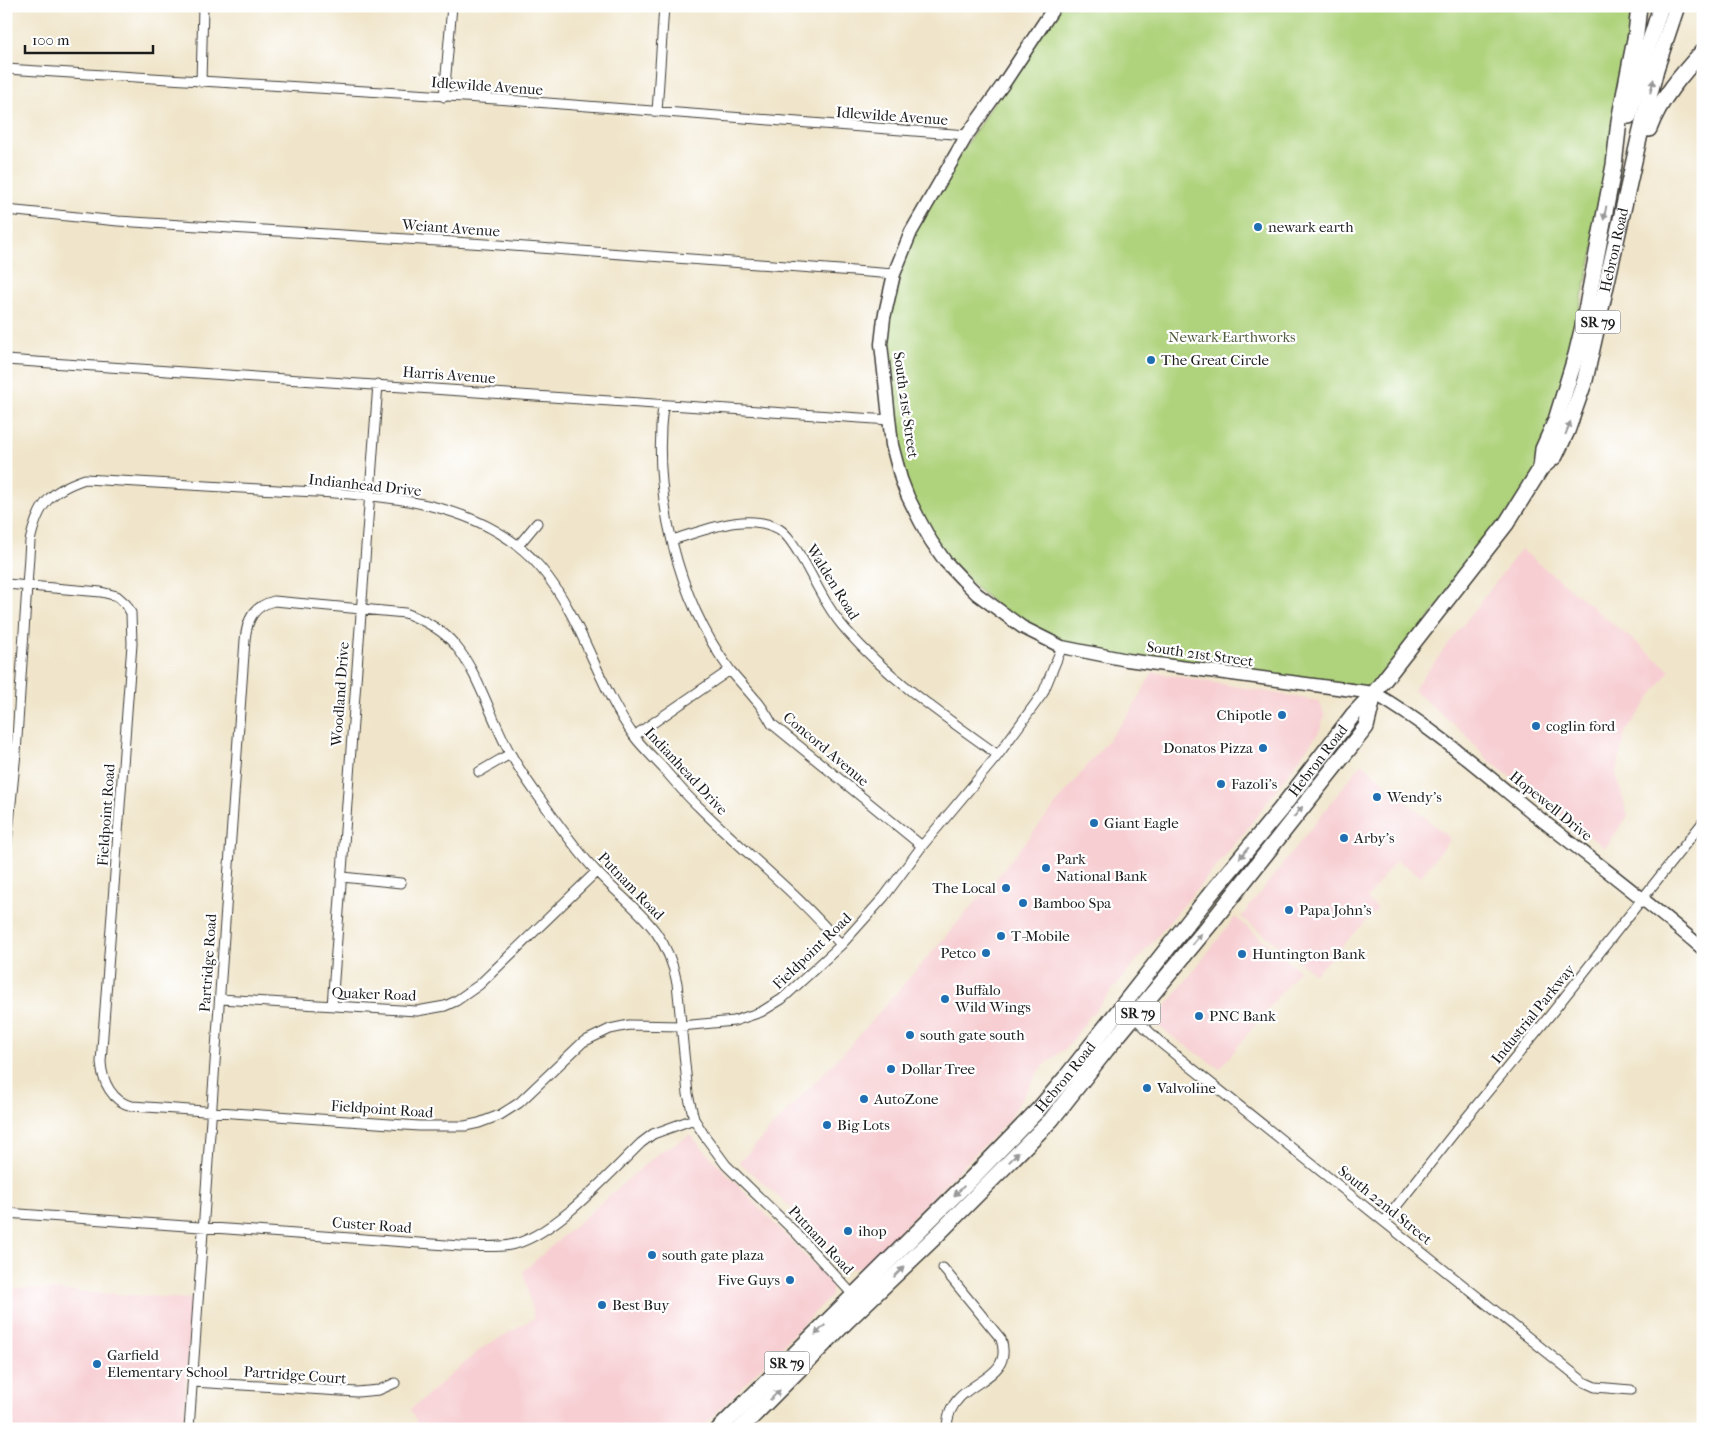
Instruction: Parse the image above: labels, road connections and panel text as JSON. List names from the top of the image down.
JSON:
{
  "streets": {
    "highway": ["Hebron Road", "SR 79"],
    "main road": ["South 21st Street", "Hopewell Drive"],
    "street": [
      "Idlewilde Avenue",
      "Weiant Avenue",
      "Harris Avenue",
      "Indianhead Drive",
      "Walden Road",
      "Woodland Drive",
      "Concord Avenue",
      "Fieldpoint Road",
      "Putnam Road",
      "Partridge Road",
      "Quaker Road",
      "Industrial Parkway",
      "South 22nd Street",
      "Custer Road",
      "Partridge Court"
    ]
  },
  "crossings": [
    ["Idlewilde Avenue", "South 21st Street"],
    ["Weiant Avenue", "South 21st Street"],
    ["Hebron Road", "SR 79"],
    ["Hebron Road", "South 21st Street"],
    ["Hebron Road", "Hopewell Drive"],
    ["Hebron Road", "Putnam Road"],
    ["Hebron Road", "South 22nd Street"],
    ["Harris Avenue", "South 21st Street"],
    ["Harris Avenue", "Woodland Drive"],
    ["Harris Avenue", "Concord Avenue"],
    ["South 21st Street", "Hopewell Drive"],
    ["South 21st Street", "Fieldpoint Road"],
    ["Indianhead Drive", "Woodland Drive"],
    ["Indianhead Drive", "Fieldpoint Road"],
    ["Walden Road", "Concord Avenue"],
    ["Walden Road", "Fieldpoint Road"],
    ["Woodland Drive", "Putnam Road"],
    ["Woodland Drive", "Partridge Road"],
    ["Woodland Drive", "Quaker Road"],
    ["Concord Avenue", "Fieldpoint Road"],
    ["Hopewell Drive", "Industrial Parkway"],
    ["Fieldpoint Road", "Putnam Road"],
    ["Fieldpoint Road", "Partridge Road"],
    ["Putnam Road", "Partridge Road"],
    ["Putnam Road", "Quaker Road"],
    ["Putnam Road", "Custer Road"],
    ["Partridge Road", "Quaker Road"],
    ["Partridge Road", "Custer Road"],
    ["Partridge Road", "Partridge Court"],
    ["Industrial Parkway", "South 22nd Street"]
  ],
  "parks": ["Newark Earthworks"],
  "places": [
    "newark earth",
    "The Great Circle",
    "Chipotle",
    "coglin ford",
    "Donatos Pizza",
    "Fazoli's",
    "Wendy's",
    "Giant Eagle",
    "Arby's",
    "Park National Bank",
    "The Local",
    "Bamboo Spa",
    "Papa John's",
    "T-Mobile",
    "Petco",
    "Huntington Bank",
    "Buffalo Wild Wings",
    "PNC Bank",
    "south gate south",
    "Dollar Tree",
    "Valvoline",
    "AutoZone",
    "Big Lots",
    "ihop",
    "south gate plaza",
    "Five Guys",
    "Best Buy",
    "Garfield Elementary School"
  ],
  "scale_bar": "100 m"
}
